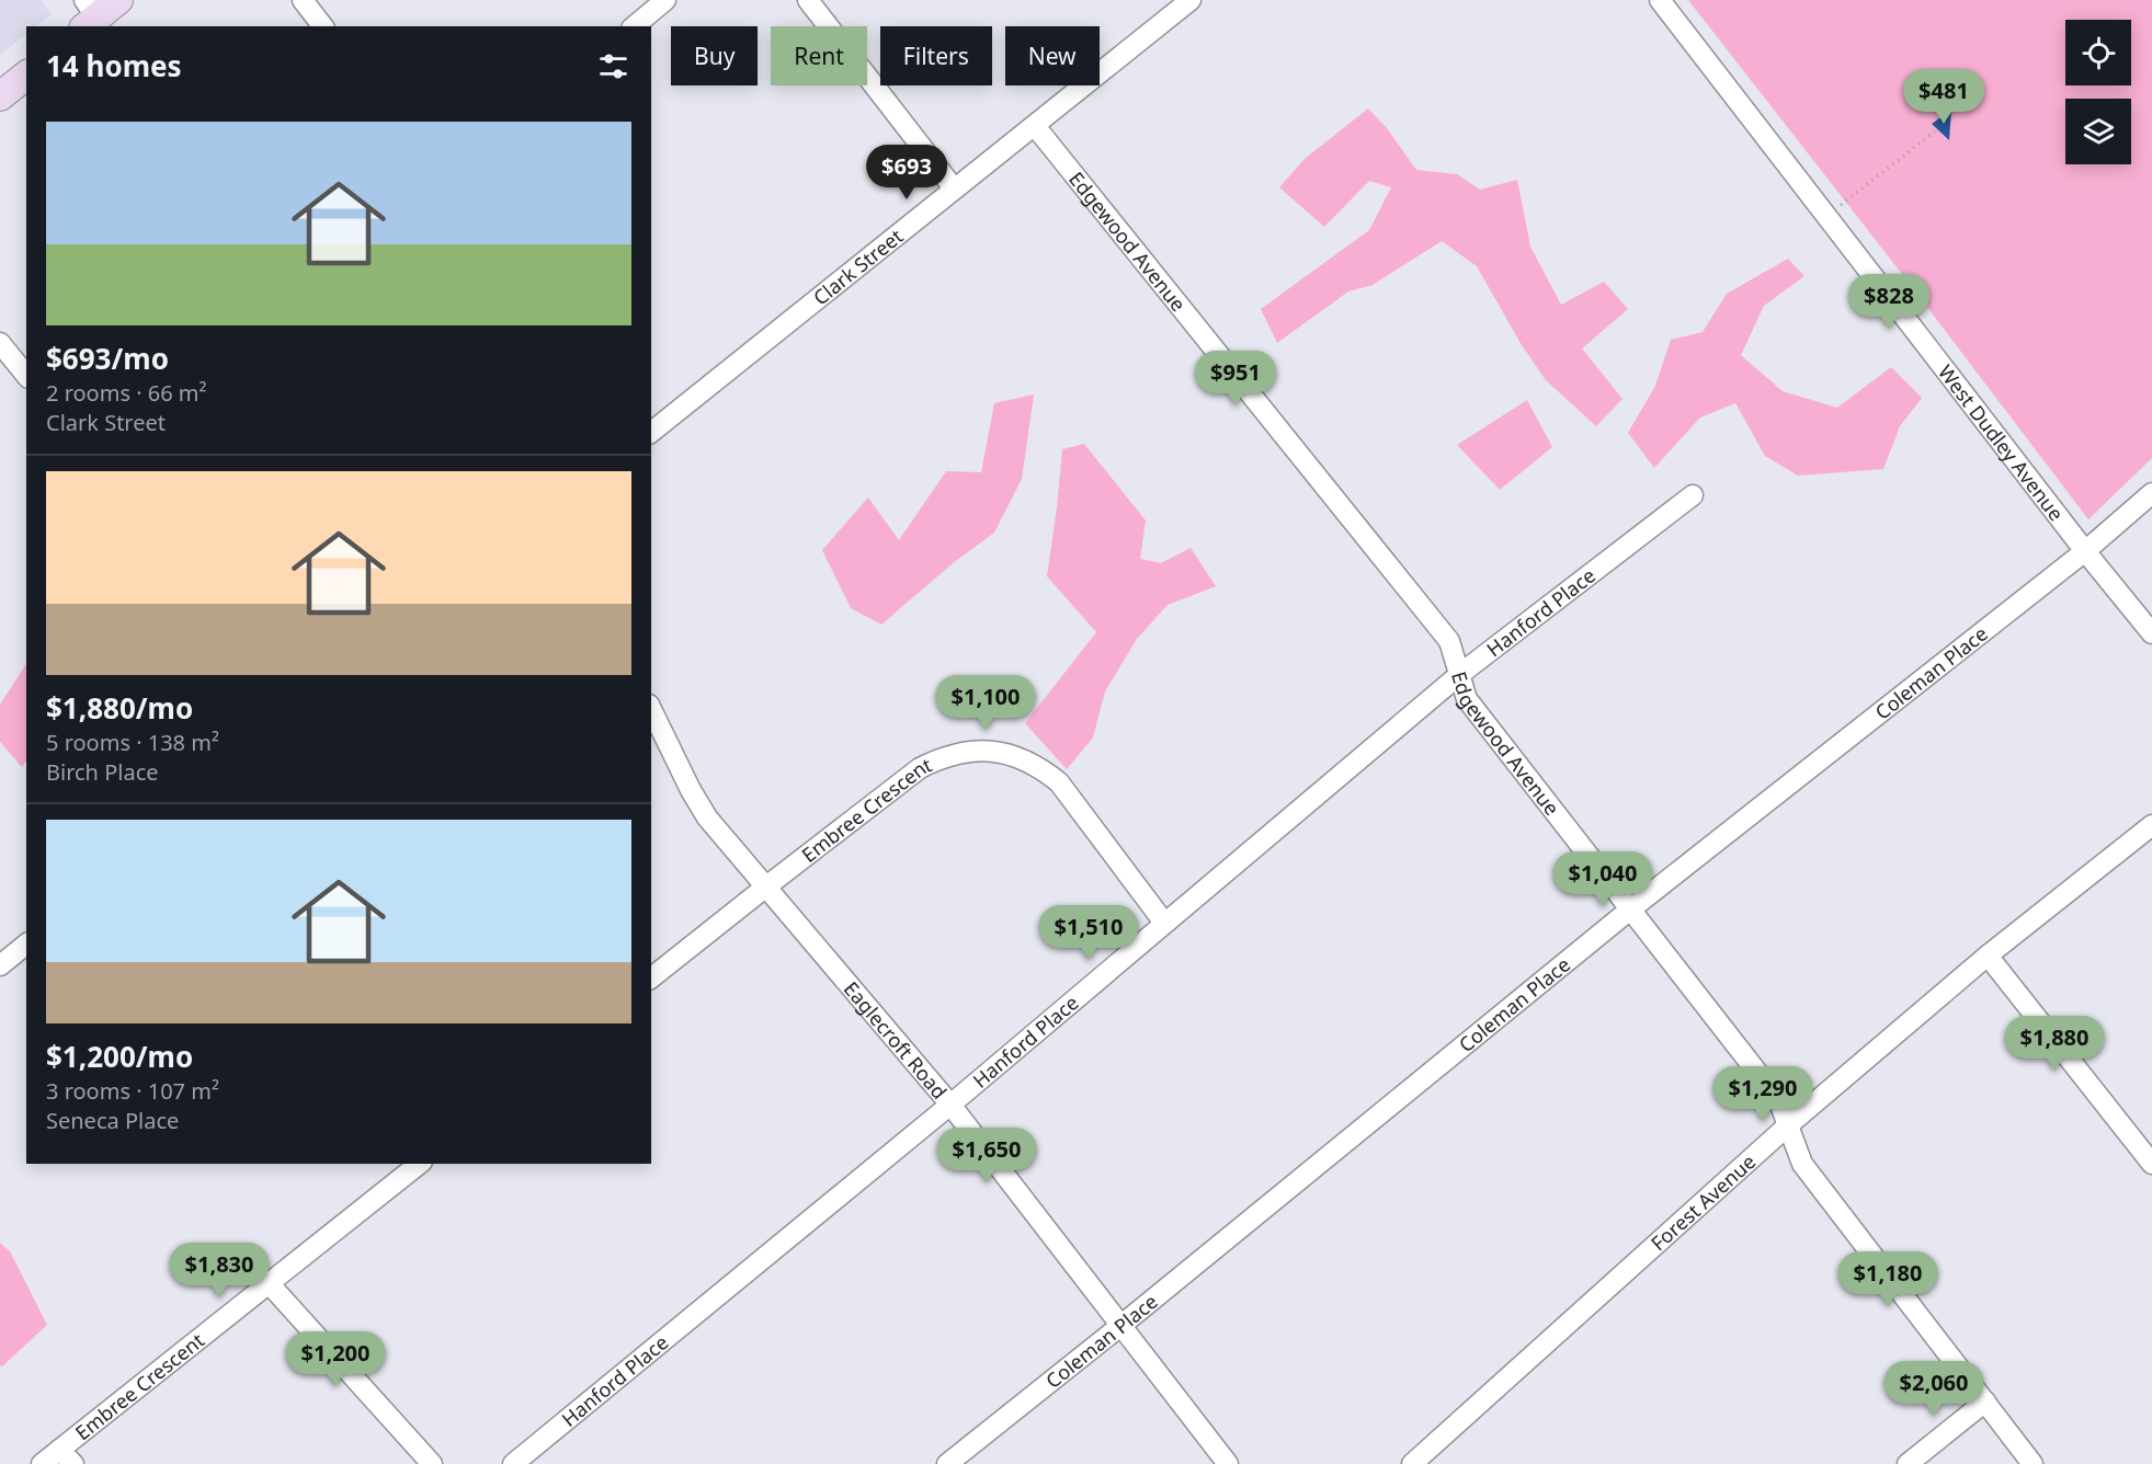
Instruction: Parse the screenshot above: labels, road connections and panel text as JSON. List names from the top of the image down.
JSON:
{
  "streets": {
    "street": [
      "Edgewood Avenue",
      "Clark Street",
      "West Dudley Avenue",
      "Hanford Place",
      "Coleman Place",
      "Embree Crescent",
      "Eaglecroft Road",
      "Forest Avenue"
    ]
  },
  "crossings": [
    ["Edgewood Avenue", "Clark Street"],
    ["Edgewood Avenue", "Hanford Place"],
    ["Edgewood Avenue", "Coleman Place"],
    ["Edgewood Avenue", "Forest Avenue"],
    ["West Dudley Avenue", "Coleman Place"],
    ["Hanford Place", "Embree Crescent"],
    ["Hanford Place", "Eaglecroft Road"],
    ["Coleman Place", "Eaglecroft Road"],
    ["Embree Crescent", "Eaglecroft Road"]
  ],
  "page": {
    "chip": [
      "Buy",
      "Rent",
      "Filters",
      "New"
    ],
    "heading": "14 homes",
    "price": [
      "$481",
      "$693",
      "$828",
      "$951",
      "$1,100",
      "$1,040",
      "$1,510",
      "$1,880",
      "$1,290",
      "$1,650",
      "$1,830",
      "$1,180",
      "$1,200",
      "$2,060"
    ],
    "list": [
      {
        "name": "$693/mo",
        "note": "2 rooms · 66 m² · Clark Street"
      },
      {
        "name": "$1,880/mo",
        "note": "5 rooms · 138 m² · Birch Place"
      },
      {
        "name": "$1,200/mo",
        "note": "3 rooms · 107 m² · Seneca Place"
      }
    ]
  }
}
